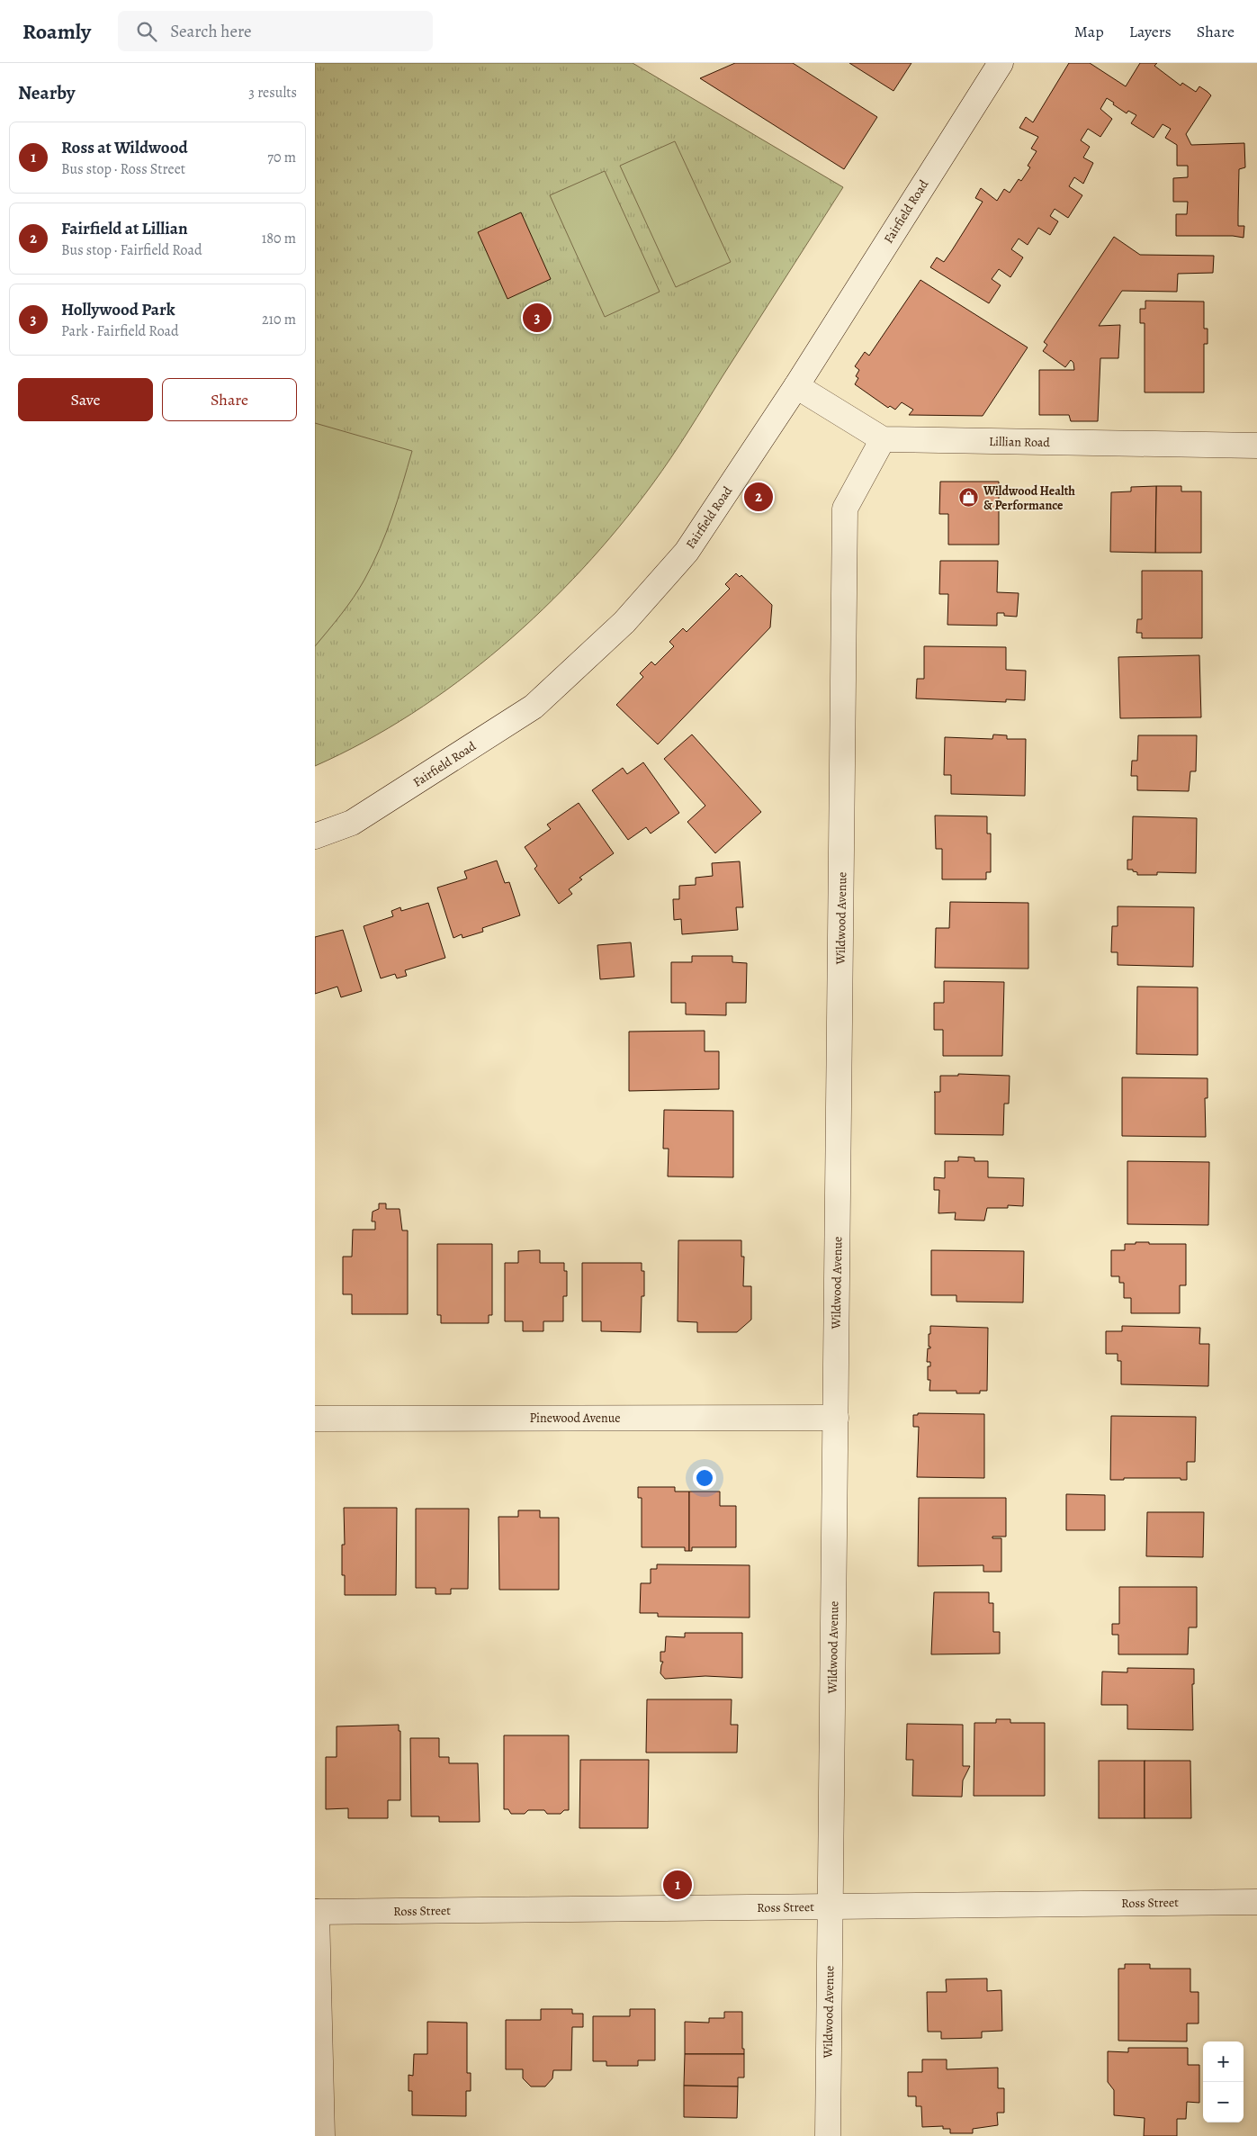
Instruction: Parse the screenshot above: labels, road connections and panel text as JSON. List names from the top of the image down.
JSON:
{
  "streets": {
    "street": [
      "Fairfield Road",
      "Lillian Road",
      "Wildwood Avenue",
      "Pinewood Avenue",
      "Ross Street"
    ]
  },
  "crossings": [
    ["Lillian Road", "Wildwood Avenue"],
    ["Wildwood Avenue", "Pinewood Avenue"],
    ["Wildwood Avenue", "Ross Street"]
  ],
  "places": {
    "shop": ["Wildwood Health & Performance"]
  },
  "page": {
    "header": "Roamly",
    "search": "Search here",
    "nav": ["Map", "Layers", "Share"],
    "heading": ["Nearby", "3 results"],
    "list": [
      {
        "mark": "1",
        "name": "Ross at Wildwood",
        "note": "Bus stop · Ross Street",
        "value": "70 m"
      },
      {
        "mark": "2",
        "name": "Fairfield at Lillian",
        "note": "Bus stop · Fairfield Road",
        "value": "180 m"
      },
      {
        "mark": "3",
        "name": "Hollywood Park",
        "note": "Park · Fairfield Road",
        "value": "210 m"
      }
    ],
    "pins": ["3", "2", "1"],
    "buttons": ["Save", "Share"],
    "map_buttons": ["+", "−"]
  }
}
